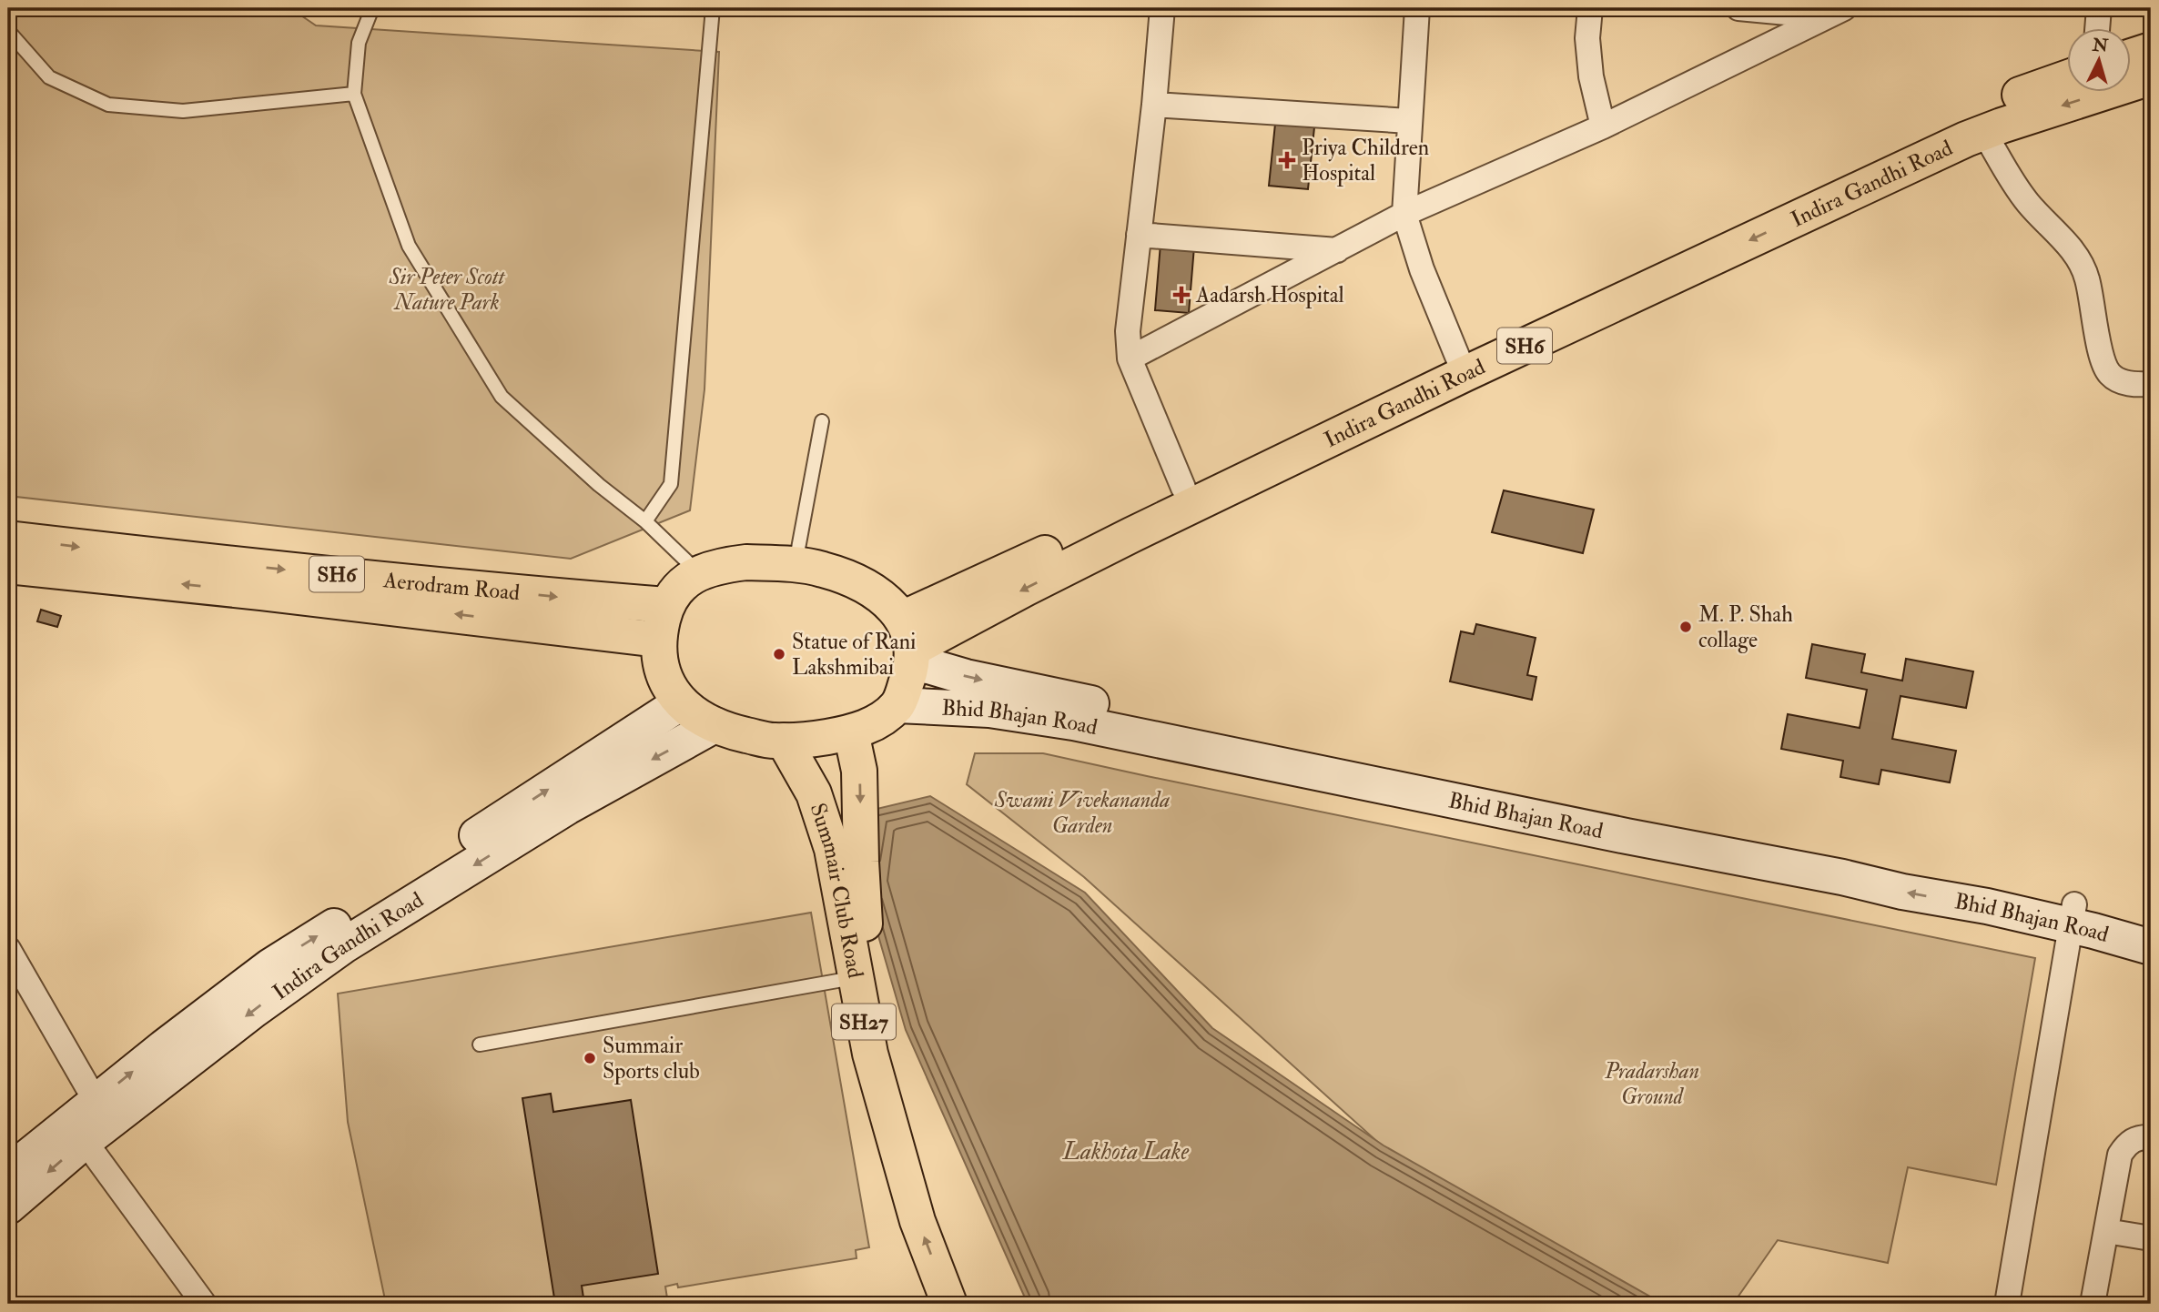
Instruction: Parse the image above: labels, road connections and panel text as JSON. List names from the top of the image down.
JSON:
{
  "streets": {
    "main road": [
      "Indira Gandhi Road",
      "SH6",
      "Aerodram Road",
      "Bhid Bhajan Road",
      "Summair Club Road",
      "SH27"
    ]
  },
  "crossings": [
    ["Indira Gandhi Road", "Aerodram Road"],
    ["Indira Gandhi Road", "Bhid Bhajan Road"],
    ["Indira Gandhi Road", "Summair Club Road"],
    ["Aerodram Road", "Bhid Bhajan Road"],
    ["Aerodram Road", "Summair Club Road"],
    ["Bhid Bhajan Road", "Summair Club Road"]
  ],
  "water": ["Lakhota Lake"],
  "parks": ["Sir Peter Scott Nature Park", "Swami Vivekananda Garden", "Pradarshan Ground"],
  "places": {
    "health": ["Priya Children Hospital", "Aadarsh Hospital"],
    "other": ["M. P. Shah collage", "Statue of Rani Lakshmibai", "Summair Sports club"]
  },
  "north": "top"
}
